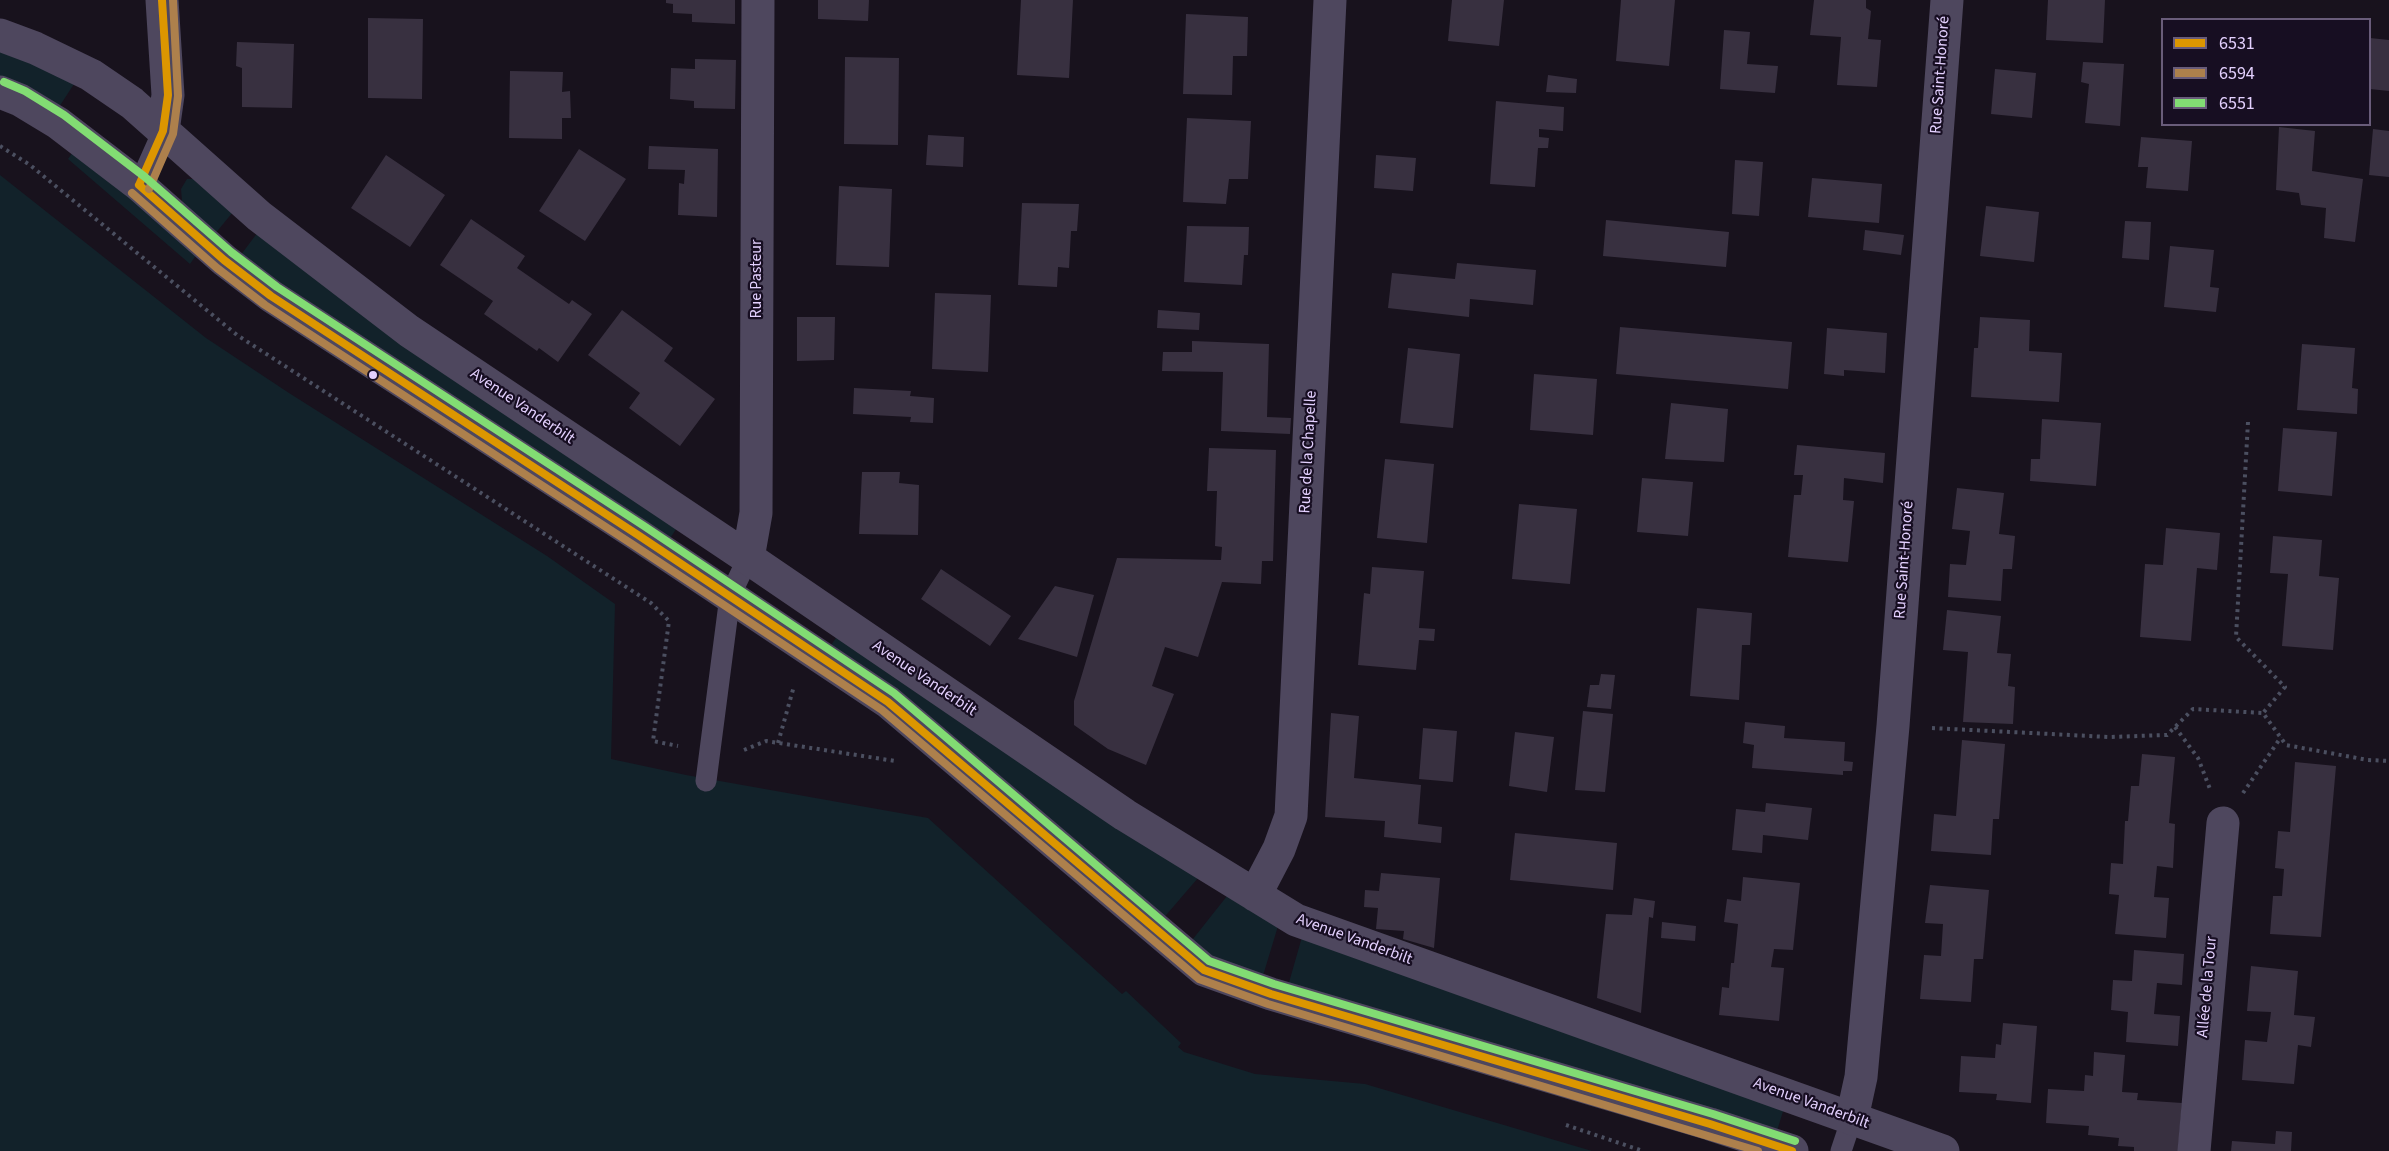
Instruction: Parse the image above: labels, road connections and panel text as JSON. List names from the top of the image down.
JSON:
{
  "streets": {
    "street": [
      "Rue Saint-Honoré",
      "Rue Pasteur",
      "Avenue Vanderbilt",
      "Rue de la Chapelle",
      "Allée de la Tour"
    ]
  },
  "crossings": [
    ["Rue Saint-Honoré", "Avenue Vanderbilt"],
    ["Rue Pasteur", "Avenue Vanderbilt"],
    ["Avenue Vanderbilt", "Rue de la Chapelle"]
  ],
  "lines": ["transit line 6531", "transit line 6594", "transit line 6551"],
  "legend": ["6531", "6594", "6551"]
}
